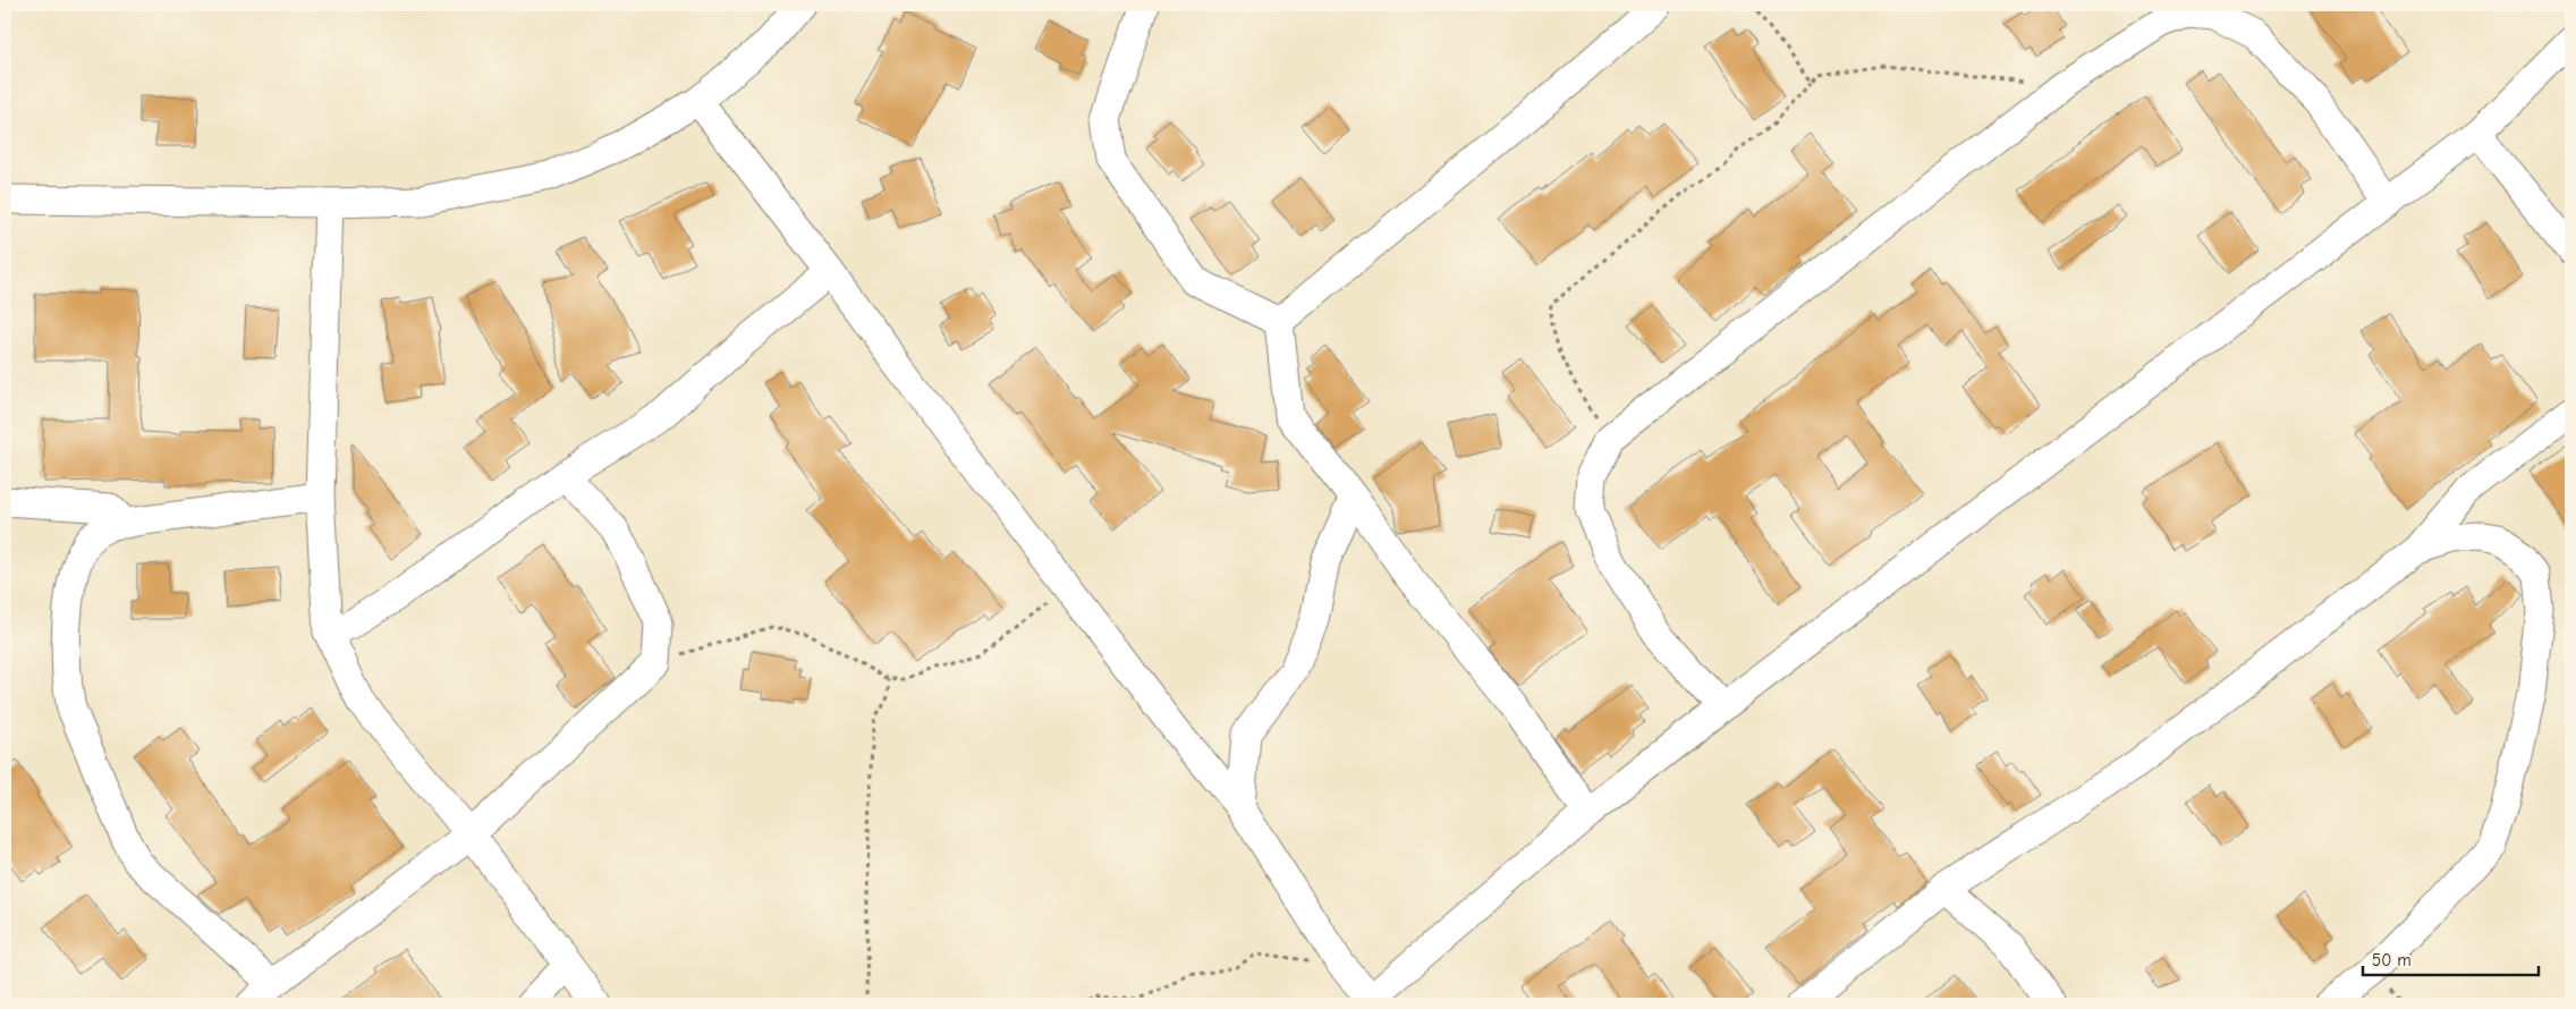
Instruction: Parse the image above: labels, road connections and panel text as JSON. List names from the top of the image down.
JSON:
{
  "scale_bar": "50 m"
}
